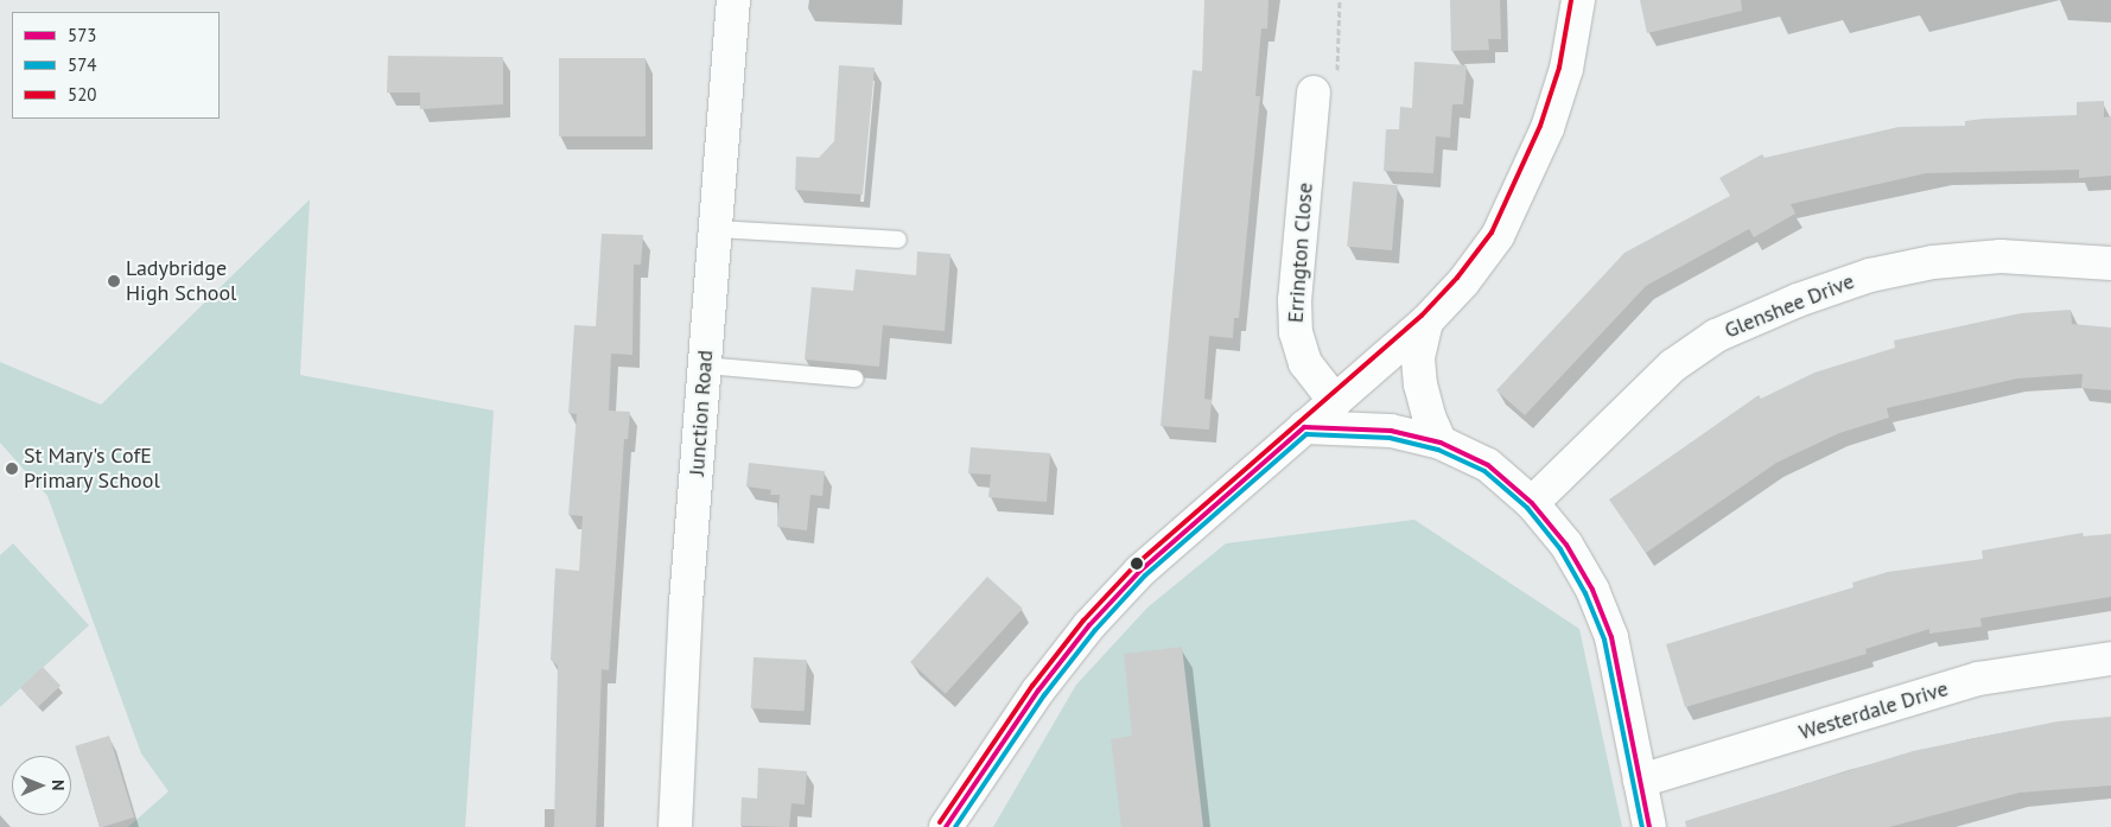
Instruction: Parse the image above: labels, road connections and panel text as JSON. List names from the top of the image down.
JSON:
{
  "streets": {
    "street": [
      "Errington Close",
      "Glenshee Drive",
      "Junction Road",
      "Westerdale Drive"
    ]
  },
  "places": ["Ladybridge High School", "St Mary's CofE Primary School"],
  "lines": ["transit line 520", "transit line 573", "transit line 574"],
  "legend": ["573", "574", "520"],
  "north": "right"
}
